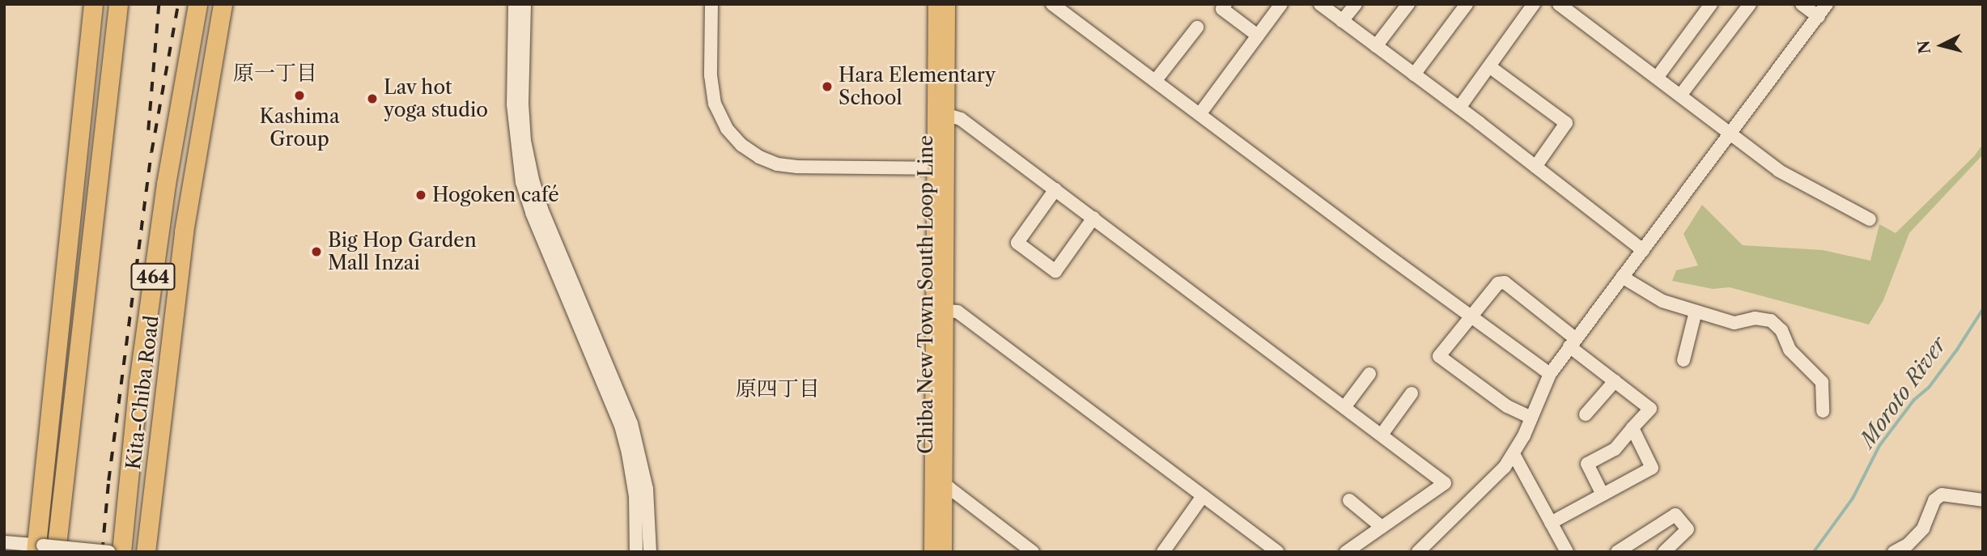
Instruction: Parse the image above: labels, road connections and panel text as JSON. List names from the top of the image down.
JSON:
{
  "streets": {
    "highway": ["464", "Kita-Chiba Road"],
    "main road": ["Chiba New Town South Loop Line"]
  },
  "districts": ["原一丁目", "原四丁目"],
  "water": ["Moroto River"],
  "places": [
    "Hara Elementary School",
    "Kashima Group",
    "Lav hot yoga studio",
    "Hogoken café",
    "Big Hop Garden Mall Inzai"
  ],
  "north": "left"
}
